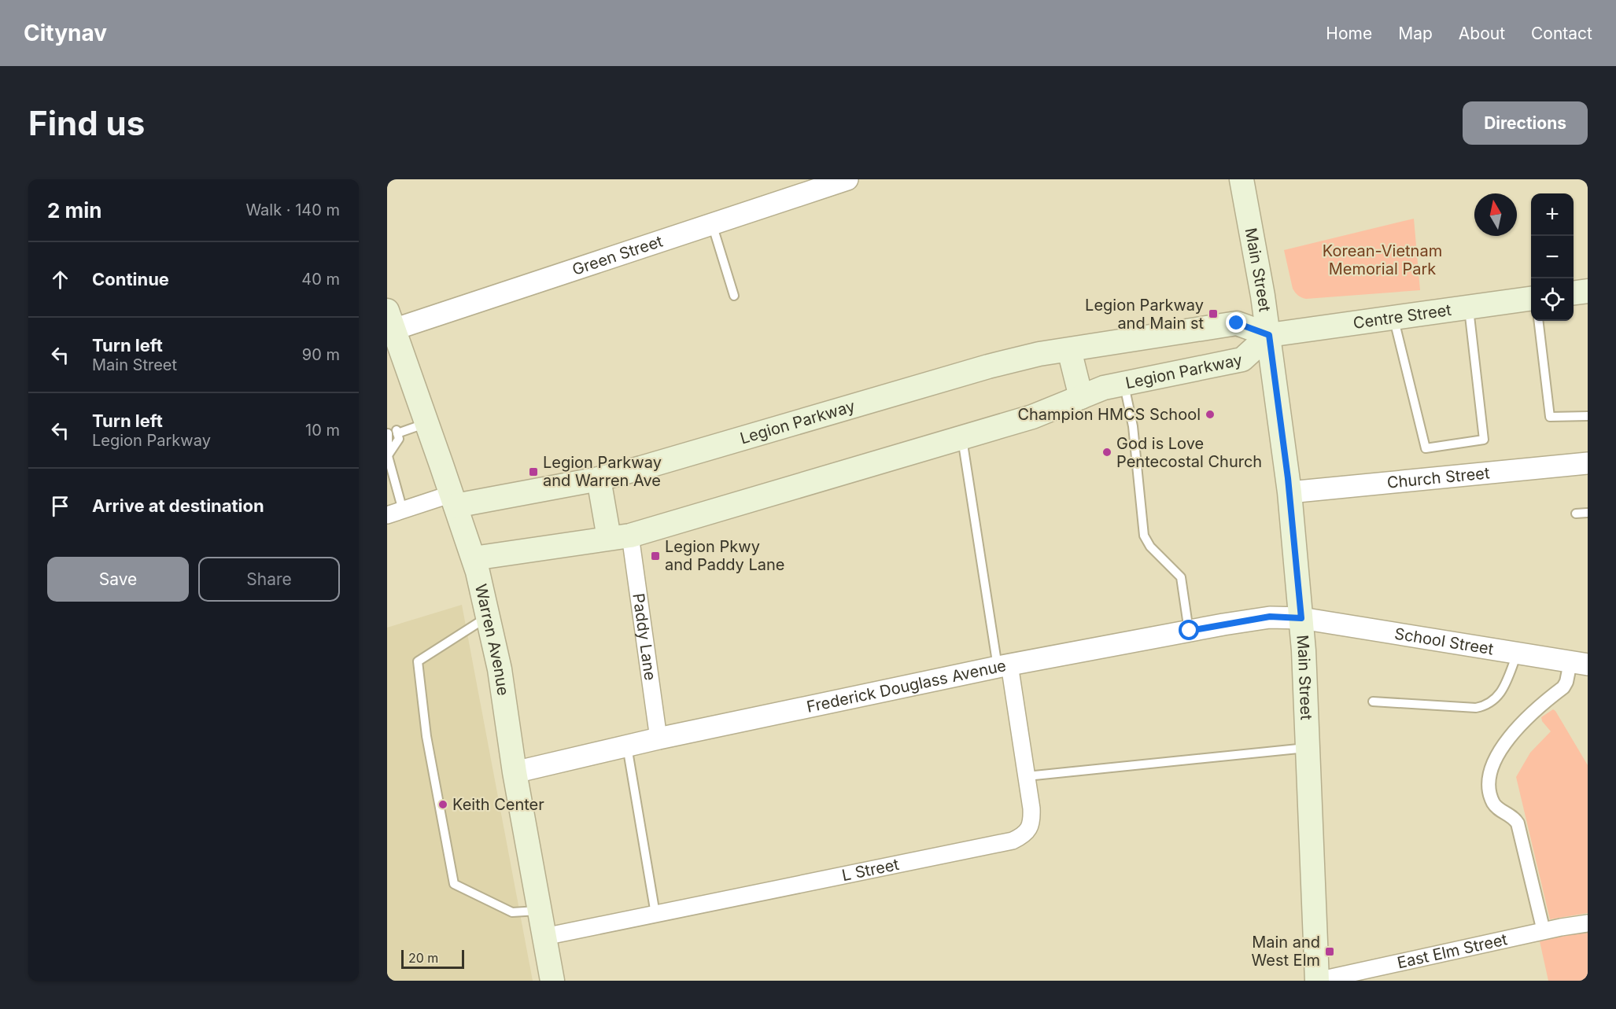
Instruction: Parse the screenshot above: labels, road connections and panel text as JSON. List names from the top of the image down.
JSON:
{
  "streets": {
    "main road": [
      "Main Street",
      "Centre Street",
      "Legion Parkway",
      "Warren Avenue"
    ],
    "street": [
      "Green Street",
      "Church Street",
      "Paddy Lane",
      "School Street",
      "Frederick Douglass Avenue",
      "L Street",
      "East Elm Street"
    ]
  },
  "crossings": [
    ["Green Street", "Warren Avenue"],
    ["Main Street", "Centre Street"],
    ["Main Street", "Legion Parkway"],
    ["Main Street", "Church Street"],
    ["Main Street", "School Street"],
    ["Main Street", "Frederick Douglass Avenue"],
    ["Main Street", "East Elm Street"],
    ["Centre Street", "Legion Parkway"],
    ["Legion Parkway", "Paddy Lane"],
    ["Legion Parkway", "Warren Avenue"],
    ["Paddy Lane", "Frederick Douglass Avenue"],
    ["Warren Avenue", "Frederick Douglass Avenue"],
    ["Warren Avenue", "L Street"],
    ["School Street", "Frederick Douglass Avenue"],
    ["Frederick Douglass Avenue", "L Street"]
  ],
  "parks": ["Korean-Vietnam Memorial Park"],
  "places": {
    "transit": [
      "Legion Parkway and Main st",
      "Legion Parkway and Warren Ave",
      "Legion Pkwy and Paddy Lane",
      "Main and West Elm"
    ],
    "other": ["Champion HMCS School", "God is Love Pentecostal Church", "Keith Center"]
  },
  "scale_bar": "20 m",
  "north": "top",
  "page": {
    "header": "Citynav",
    "nav": [
      "Home",
      "Map",
      "About",
      "Contact"
    ],
    "buttons": [
      "Directions",
      ["Save", "Share"]
    ],
    "title": "Find us",
    "heading": ["2 min", "Walk · 140 m"],
    "map_buttons": ["+", "−"],
    "list": [
      ["Continue", "40 m"],
      ["Turn left", "Main Street", "90 m"],
      ["Turn left", "Legion Parkway", "10 m"],
      "Arrive at destination"
    ],
    "scale": "20 m"
  }
}
